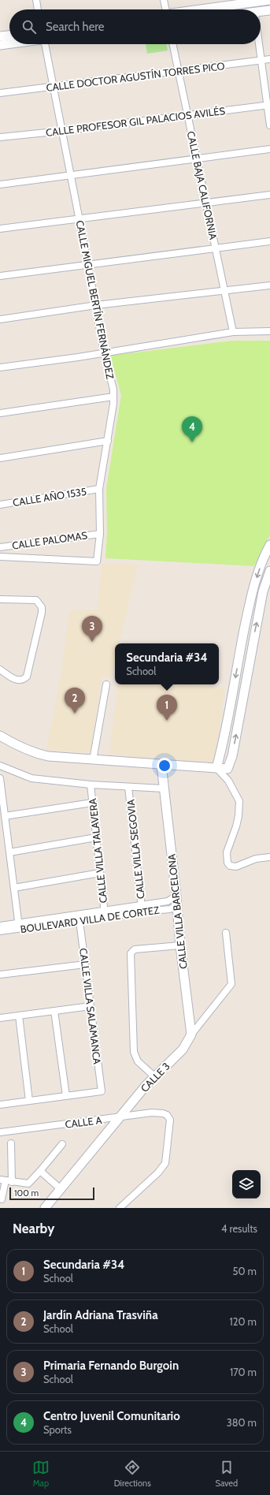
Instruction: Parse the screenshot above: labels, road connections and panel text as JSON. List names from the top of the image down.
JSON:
{
  "streets": {
    "street": [
      "CALLE DOCTOR AGUSTÍN TORRES PICO",
      "CALLE PROFESOR GIL PALACIOS AVILÉS",
      "CALLE BAJA CALIFORNIA",
      "CALLE MIGUEL BERTÍN FERNÁNDEZ",
      "CALLE AÑO 1535",
      "CALLE PALOMAS",
      "CALLE VILLA SEGOVIA",
      "CALLE VILLA TALAVERA",
      "CALLE VILLA BARCELONA",
      "BOULEVARD VILLA DE CORTEZ",
      "CALLE VILLA SALAMANCA",
      "CALLE 3",
      "CALLE A"
    ]
  },
  "crossings": [
    ["CALLE DOCTOR AGUSTÍN TORRES PICO", "CALLE BAJA CALIFORNIA"],
    ["CALLE DOCTOR AGUSTÍN TORRES PICO", "CALLE MIGUEL BERTÍN FERNÁNDEZ"],
    ["CALLE PROFESOR GIL PALACIOS AVILÉS", "CALLE BAJA CALIFORNIA"],
    ["CALLE PROFESOR GIL PALACIOS AVILÉS", "CALLE MIGUEL BERTÍN FERNÁNDEZ"],
    ["CALLE MIGUEL BERTÍN FERNÁNDEZ", "CALLE AÑO 1535"],
    ["CALLE MIGUEL BERTÍN FERNÁNDEZ", "CALLE PALOMAS"],
    ["CALLE VILLA SEGOVIA", "BOULEVARD VILLA DE CORTEZ"],
    ["CALLE VILLA TALAVERA", "BOULEVARD VILLA DE CORTEZ"],
    ["CALLE VILLA BARCELONA", "BOULEVARD VILLA DE CORTEZ"],
    ["CALLE VILLA BARCELONA", "CALLE 3"],
    ["BOULEVARD VILLA DE CORTEZ", "CALLE VILLA SALAMANCA"],
    ["CALLE 3", "CALLE A"]
  ],
  "scale_bar": "100 m",
  "page": {
    "search": "Search here",
    "pins": [
      "4",
      "3",
      "2",
      "1"
    ],
    "popup": ["Secundaria #34", "School"],
    "scale": "100 m",
    "heading": ["Nearby", "4 results"],
    "list": [
      {
        "mark": "1",
        "name": "Secundaria #34",
        "note": "School",
        "value": "50 m"
      },
      {
        "mark": "2",
        "name": "Jardín Adriana Trasviña",
        "note": "School",
        "value": "120 m"
      },
      {
        "mark": "3",
        "name": "Primaria Fernando Burgoin",
        "note": "School",
        "value": "170 m"
      },
      {
        "mark": "4",
        "name": "Centro Juvenil Comunitario",
        "note": "Sports",
        "value": "380 m"
      }
    ],
    "nav": ["Map", "Directions", "Saved"]
  }
}
